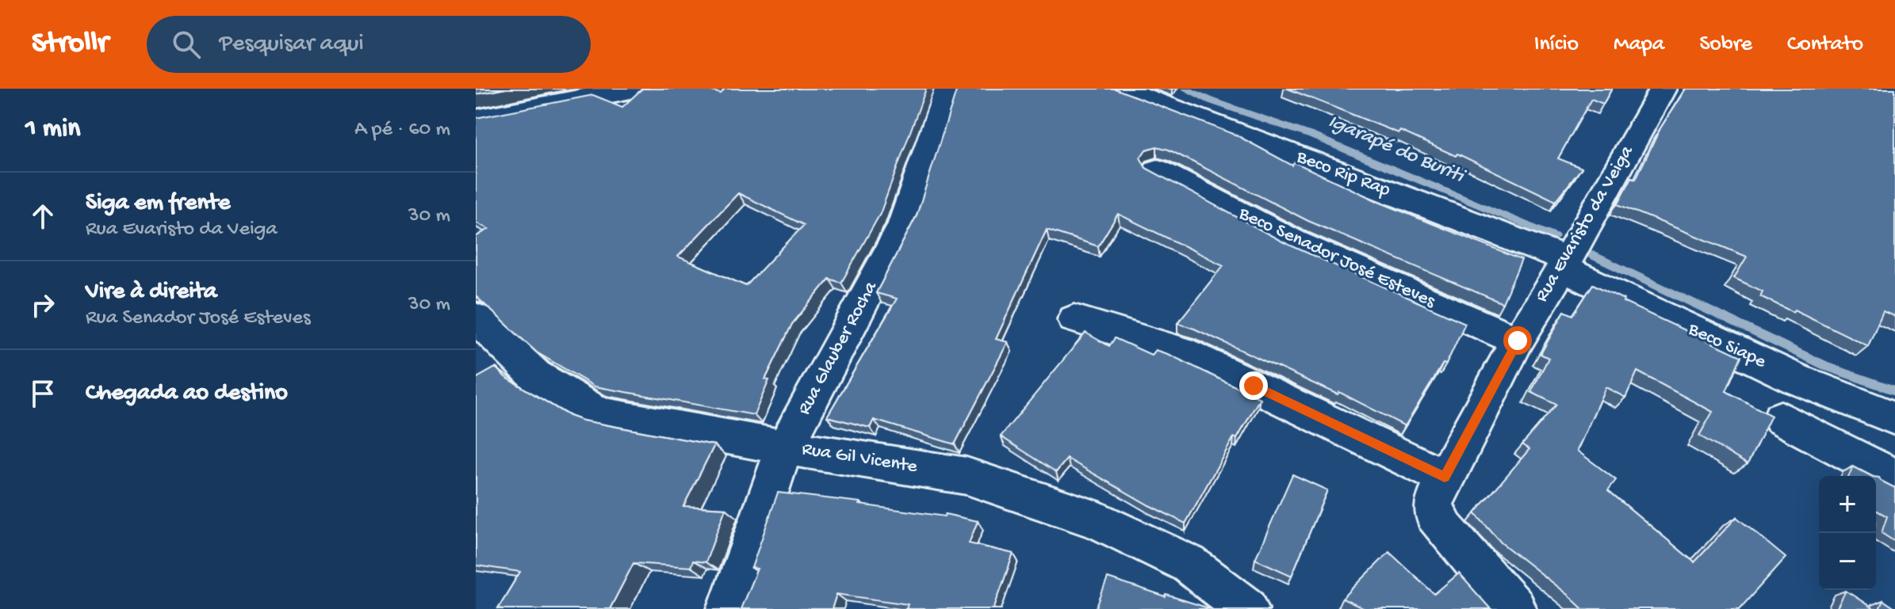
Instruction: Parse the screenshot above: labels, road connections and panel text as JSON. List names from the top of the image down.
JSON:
{
  "streets": {
    "street": [
      "Beco Rip Rap",
      "Rua Evaristo da Veiga",
      "Beco Senador José Esteves",
      "Beco Siape",
      "Rua Glauber Rocha",
      "Rua Gil Vicente"
    ]
  },
  "crossings": [
    ["Beco Rip Rap", "Rua Evaristo da Veiga"],
    ["Beco Rip Rap", "Beco Siape"],
    ["Rua Evaristo da Veiga", "Beco Senador José Esteves"],
    ["Rua Evaristo da Veiga", "Beco Siape"],
    ["Rua Glauber Rocha", "Rua Gil Vicente"]
  ],
  "water": ["Igarapé do Buriti"],
  "page": {
    "header": "Strollr",
    "search": "Pesquisar aqui",
    "nav": [
      "Início",
      "Mapa",
      "Sobre",
      "Contato"
    ],
    "heading": ["1 min", "A pé · 60 m"],
    "list": [
      ["Siga em frente", "Rua Evaristo da Veiga", "30 m"],
      ["Vire à direita", "Rua Senador José Esteves", "30 m"],
      "Chegada ao destino"
    ],
    "map_buttons": ["+", "−"]
  }
}
